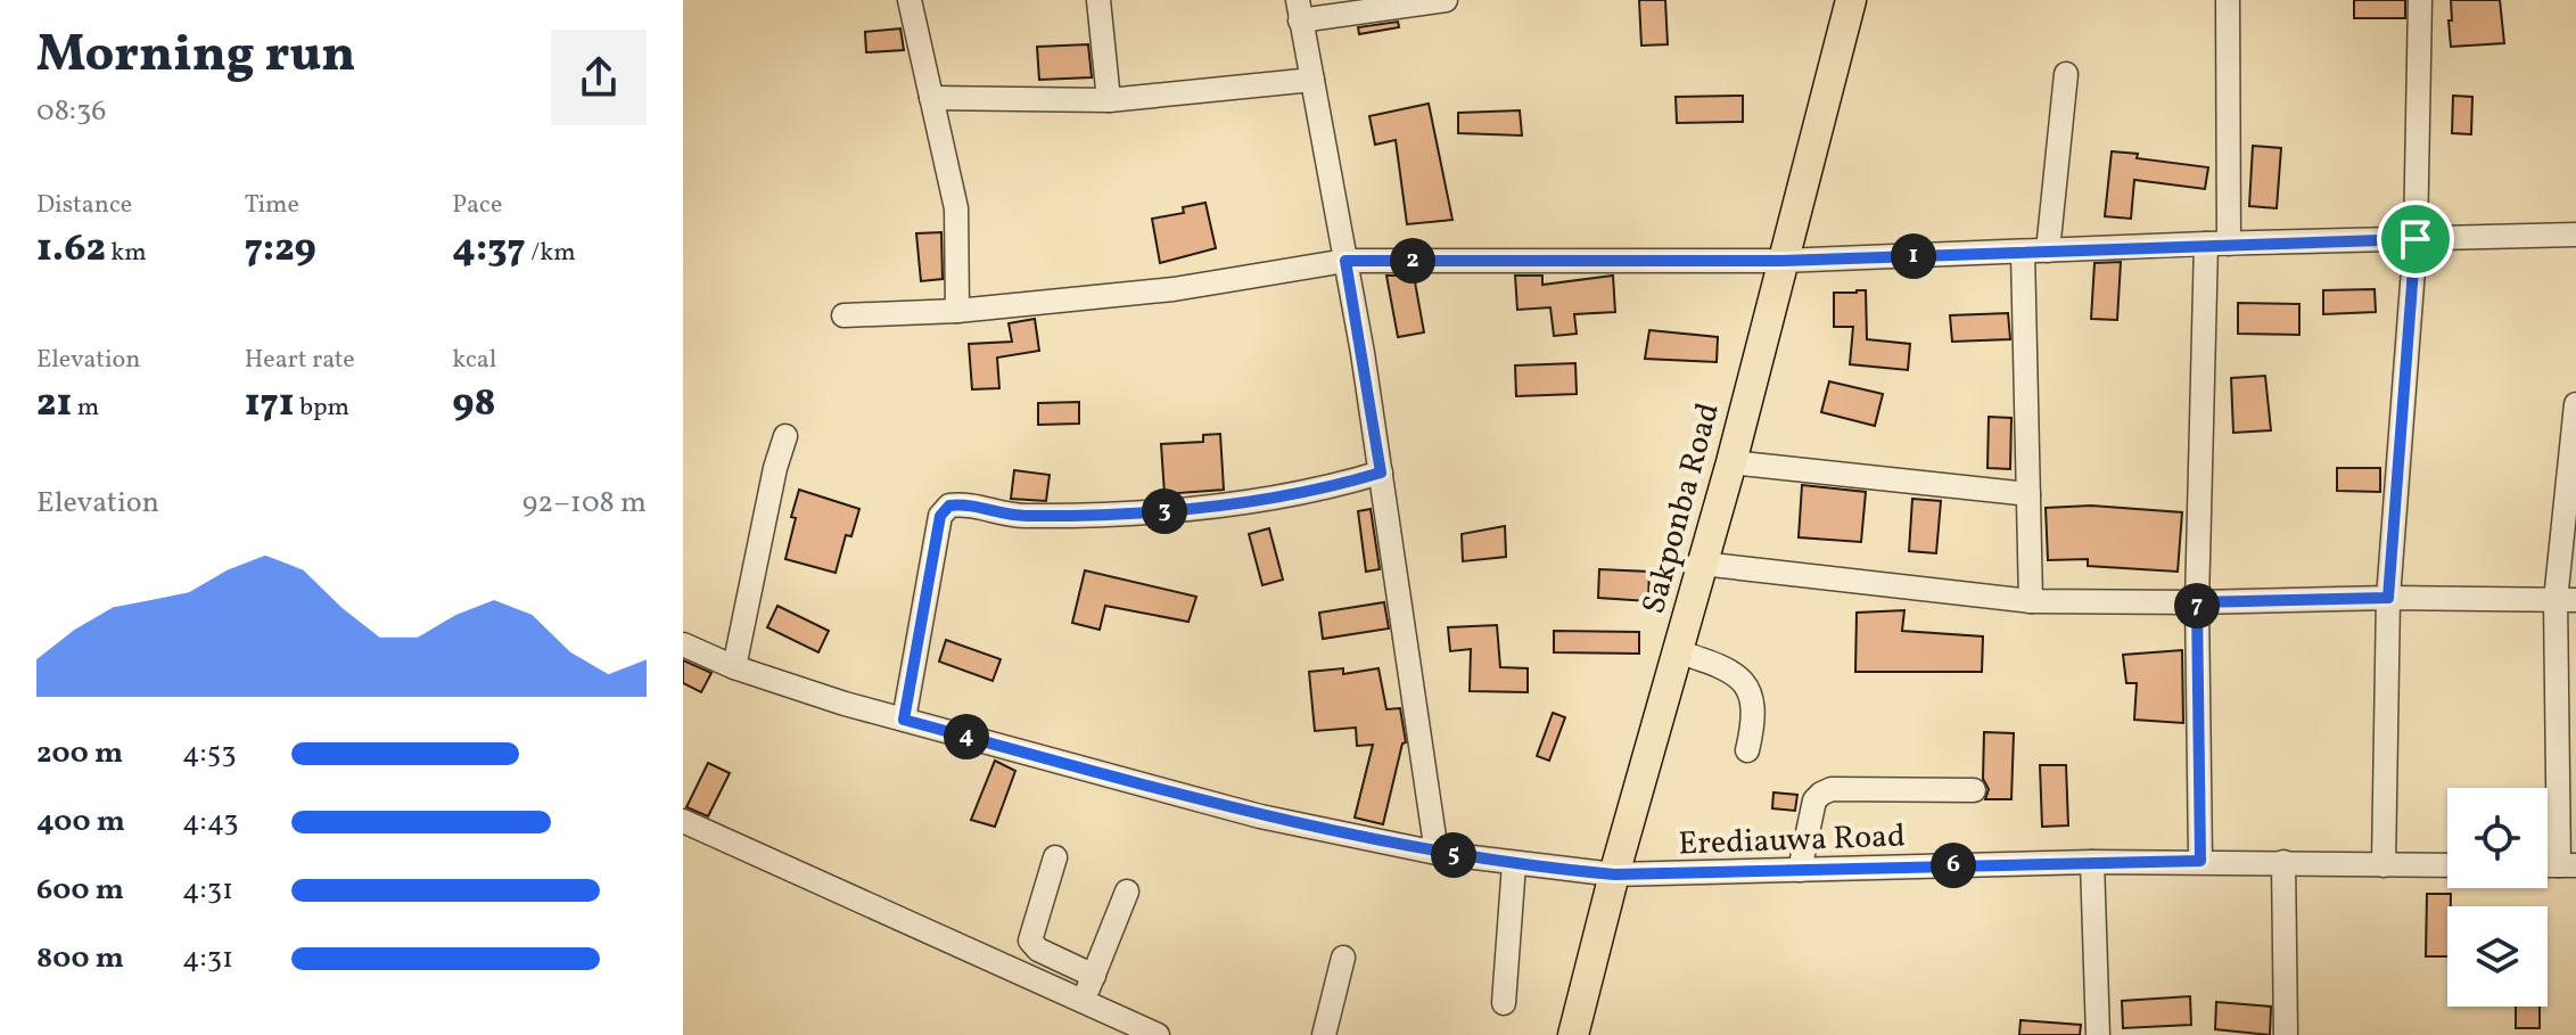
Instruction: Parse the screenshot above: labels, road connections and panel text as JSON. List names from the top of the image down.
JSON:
{
  "streets": {
    "main road": ["Sakponba Road"],
    "street": ["Erediauwa Road"]
  },
  "crossings": [
    ["Sakponba Road", "Erediauwa Road"]
  ],
  "page": {
    "heading": ["Morning run", "08:36"],
    "stats": [
      ["Distance", "1.62 km"],
      ["Time", "7:29"],
      ["Pace", "4:37 /km"],
      ["Elevation", "21 m"],
      ["Heart rate", "171 bpm"],
      ["kcal", "98"]
    ],
    "pins": [
      "1",
      "2",
      "3",
      "7",
      "4",
      "5",
      "6"
    ],
    "chart": ["Elevation", "92–108 m"],
    "list": [
      {
        "name": "200 m",
        "note": "4:53"
      },
      {
        "name": "400 m",
        "note": "4:43"
      },
      {
        "name": "600 m",
        "note": "4:31"
      },
      {
        "name": "800 m",
        "note": "4:31"
      }
    ]
  }
}
